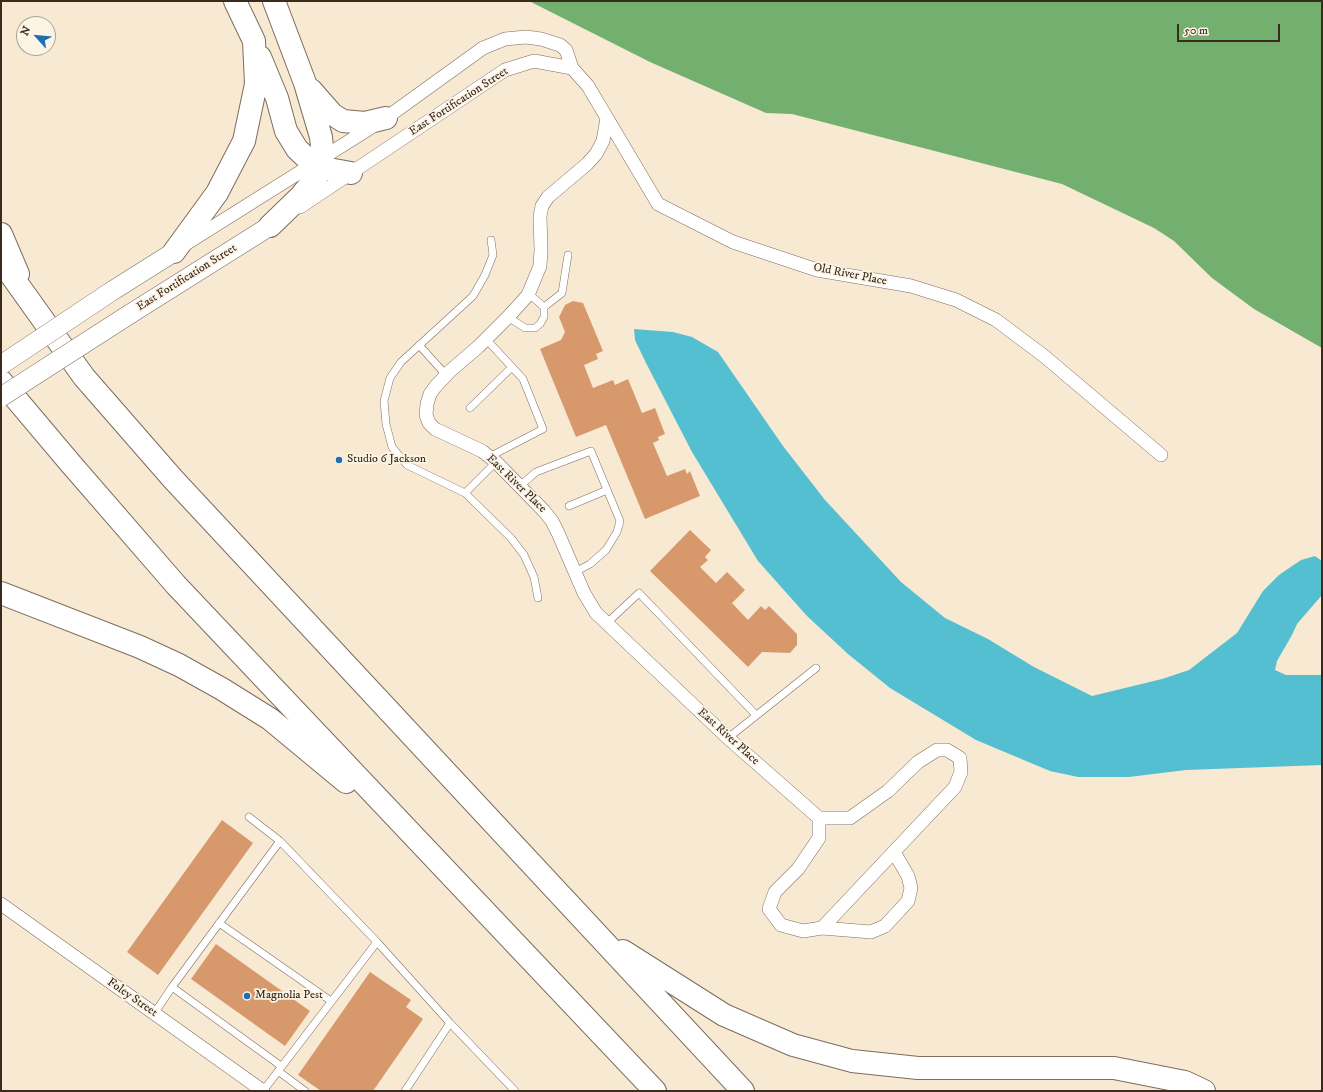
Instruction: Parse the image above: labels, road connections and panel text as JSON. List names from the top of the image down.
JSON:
{
  "streets": {
    "street": [
      "East Fortification Street",
      "Old River Place",
      "East River Place",
      "Foley Street"
    ]
  },
  "crossings": [
    ["East Fortification Street", "Old River Place"],
    ["Old River Place", "East River Place"]
  ],
  "places": ["Studio 6 Jackson", "Magnolia Pest"],
  "scale_bar": "50 m",
  "north": "top left"
}
